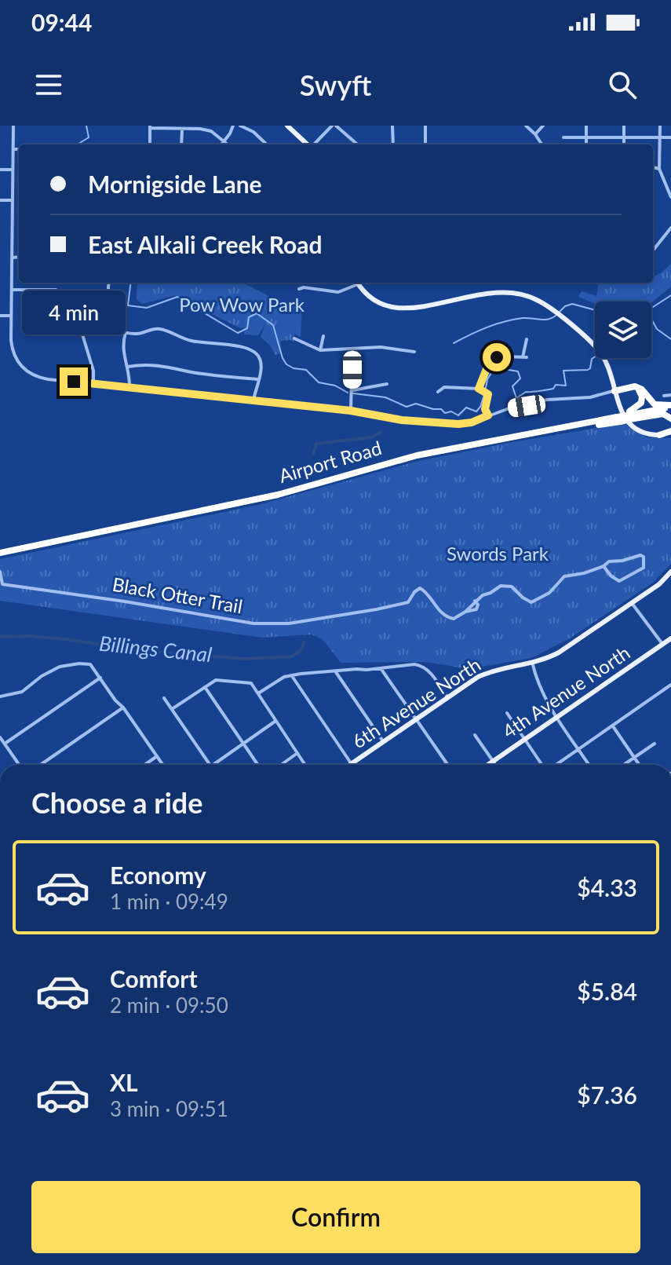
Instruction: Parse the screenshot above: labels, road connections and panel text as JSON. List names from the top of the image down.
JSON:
{
  "streets": {
    "highway": ["Airport Road"],
    "main road": ["4th Avenue North", "6th Avenue North"],
    "street": ["Black Otter Trail"]
  },
  "water": ["Billings Canal"],
  "parks": ["Pow Wow Park", "Swords Park"],
  "page": {
    "status": "09:44",
    "header": "Swyft",
    "banner": ["Mornigside Lane", "East Alkali Creek Road"],
    "bubble": "4 min",
    "heading": "Choose a ride",
    "list": [
      {
        "name": "Economy",
        "note": "1 min · 09:49",
        "value": "$4.33"
      },
      {
        "name": "Comfort",
        "note": "2 min · 09:50",
        "value": "$5.84"
      },
      {
        "name": "XL",
        "note": "3 min · 09:51",
        "value": "$7.36"
      }
    ],
    "buttons": "Confirm"
  }
}
